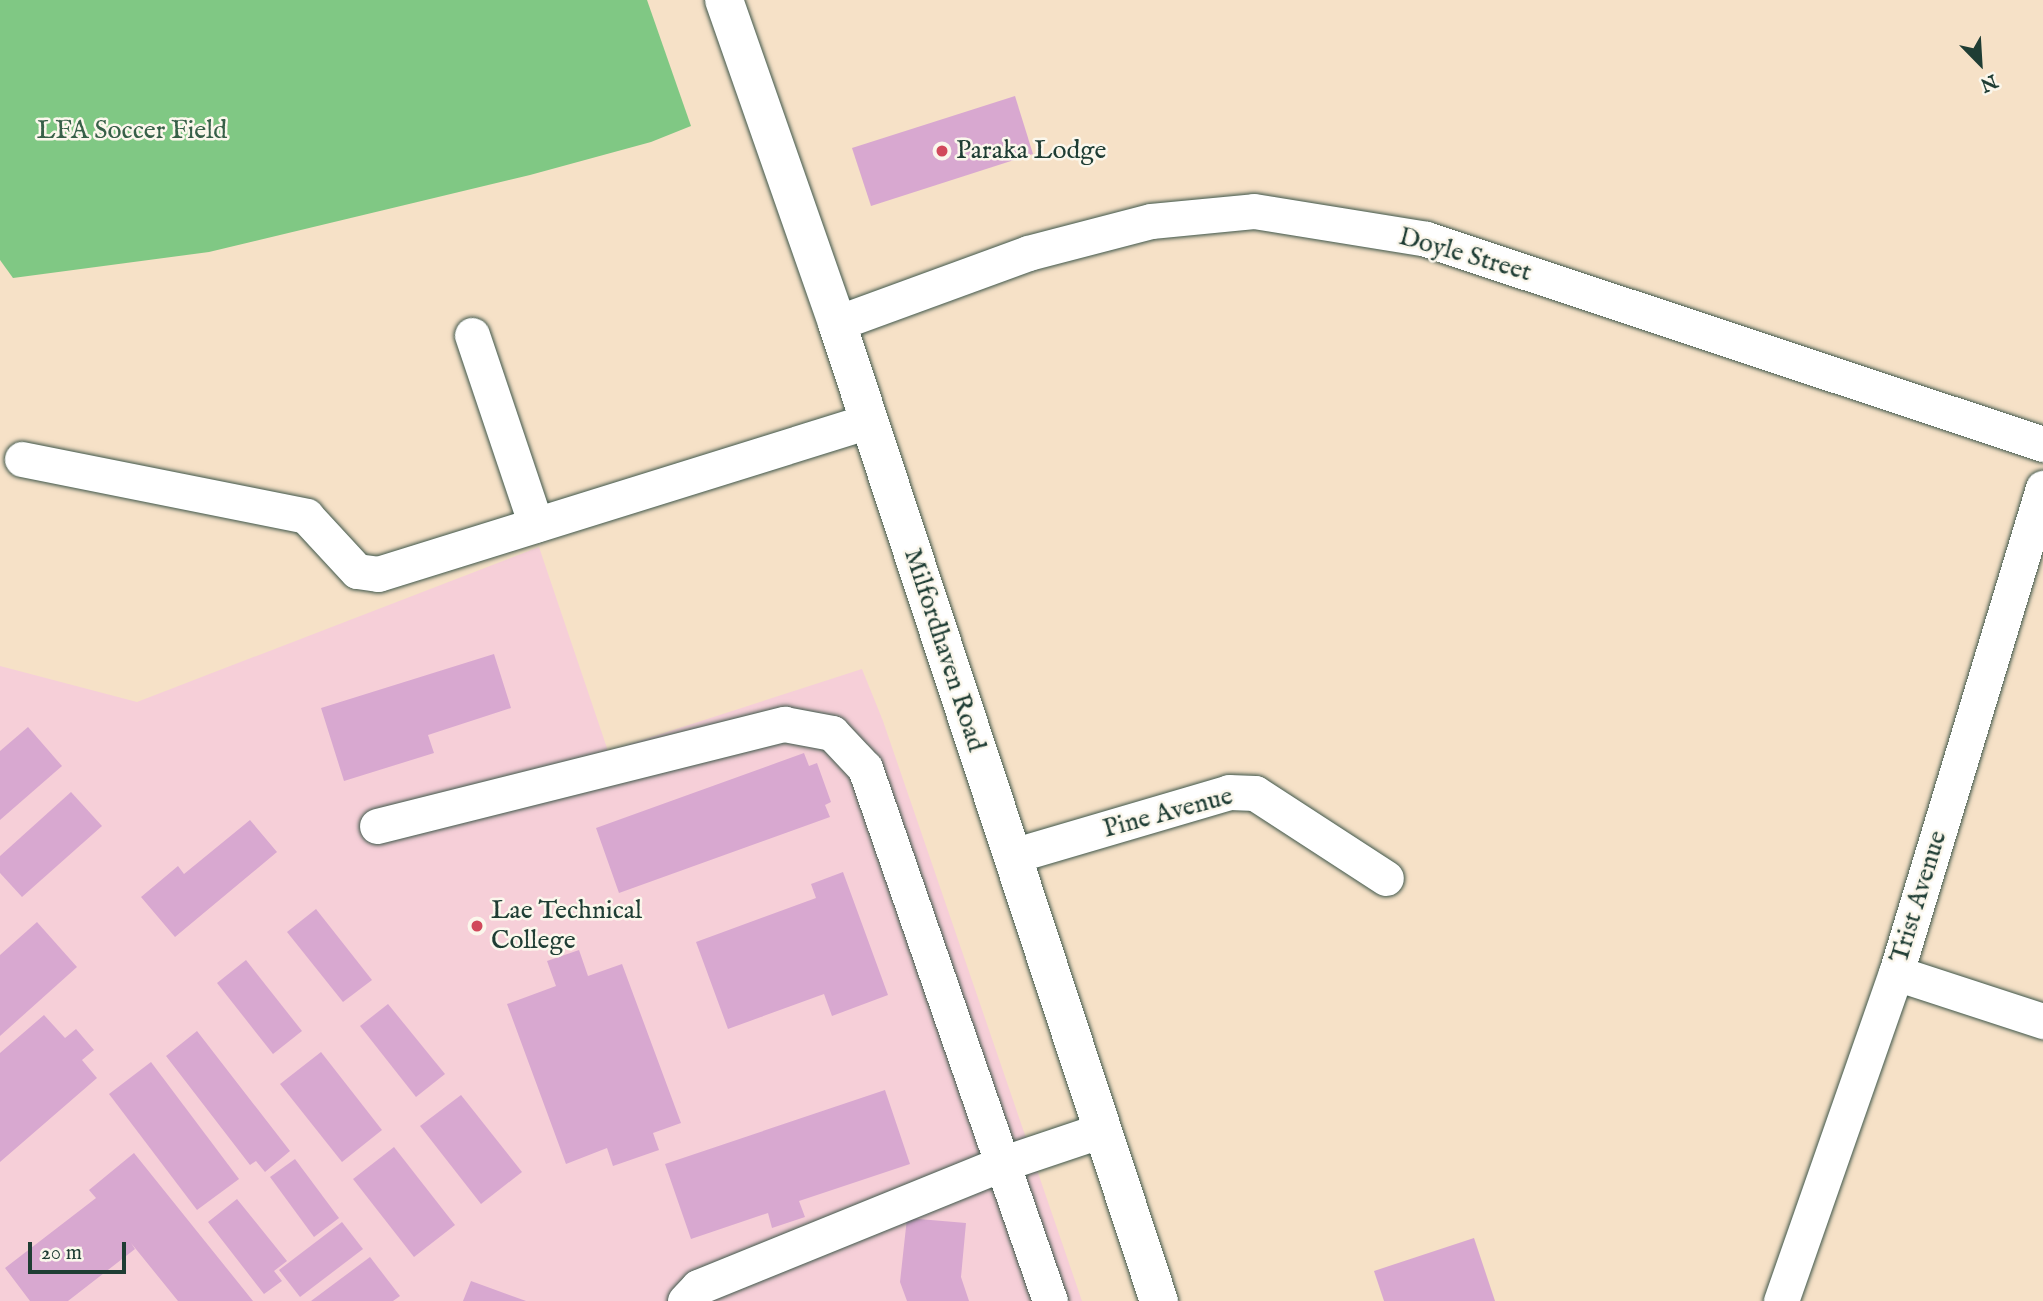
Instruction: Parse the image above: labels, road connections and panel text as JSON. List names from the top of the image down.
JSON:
{
  "streets": {
    "main road": ["Milfordhaven Road"],
    "street": ["Doyle Street", "Pine Avenue", "Trist Avenue"]
  },
  "crossings": [
    ["Doyle Street", "Milfordhaven Road"],
    ["Milfordhaven Road", "Pine Avenue"]
  ],
  "parks": ["LFA Soccer Field"],
  "places": ["Paraka Lodge", "Lae Technical College"],
  "scale_bar": "20 m",
  "north": "bottom right"
}
